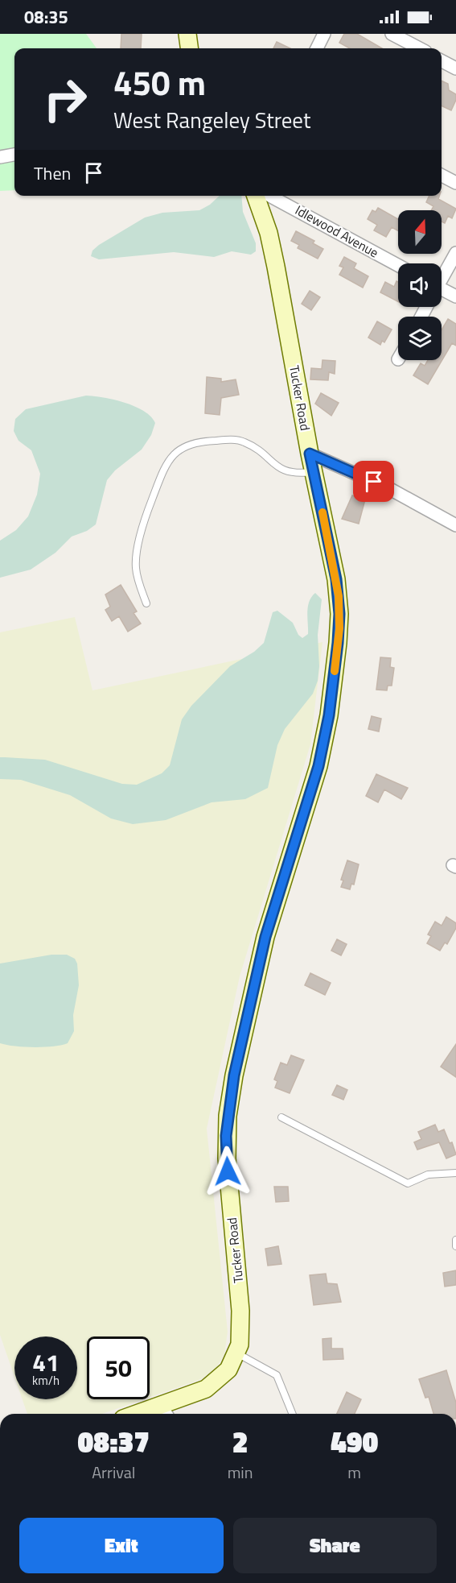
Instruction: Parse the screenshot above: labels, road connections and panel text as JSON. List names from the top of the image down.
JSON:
{
  "streets": {
    "main road": ["Tucker Road"],
    "street": ["Idlewood Avenue"]
  },
  "north": "top",
  "page": {
    "status": "08:35",
    "turn": ["450 m", "West Rangeley Street"],
    "then": "Then",
    "speed": "41 km/h",
    "limit": "50",
    "eta": [
      "08:37",
      "Arrival",
      "2",
      "min",
      "490",
      "m"
    ],
    "buttons": ["Exit", "Share"]
  }
}
